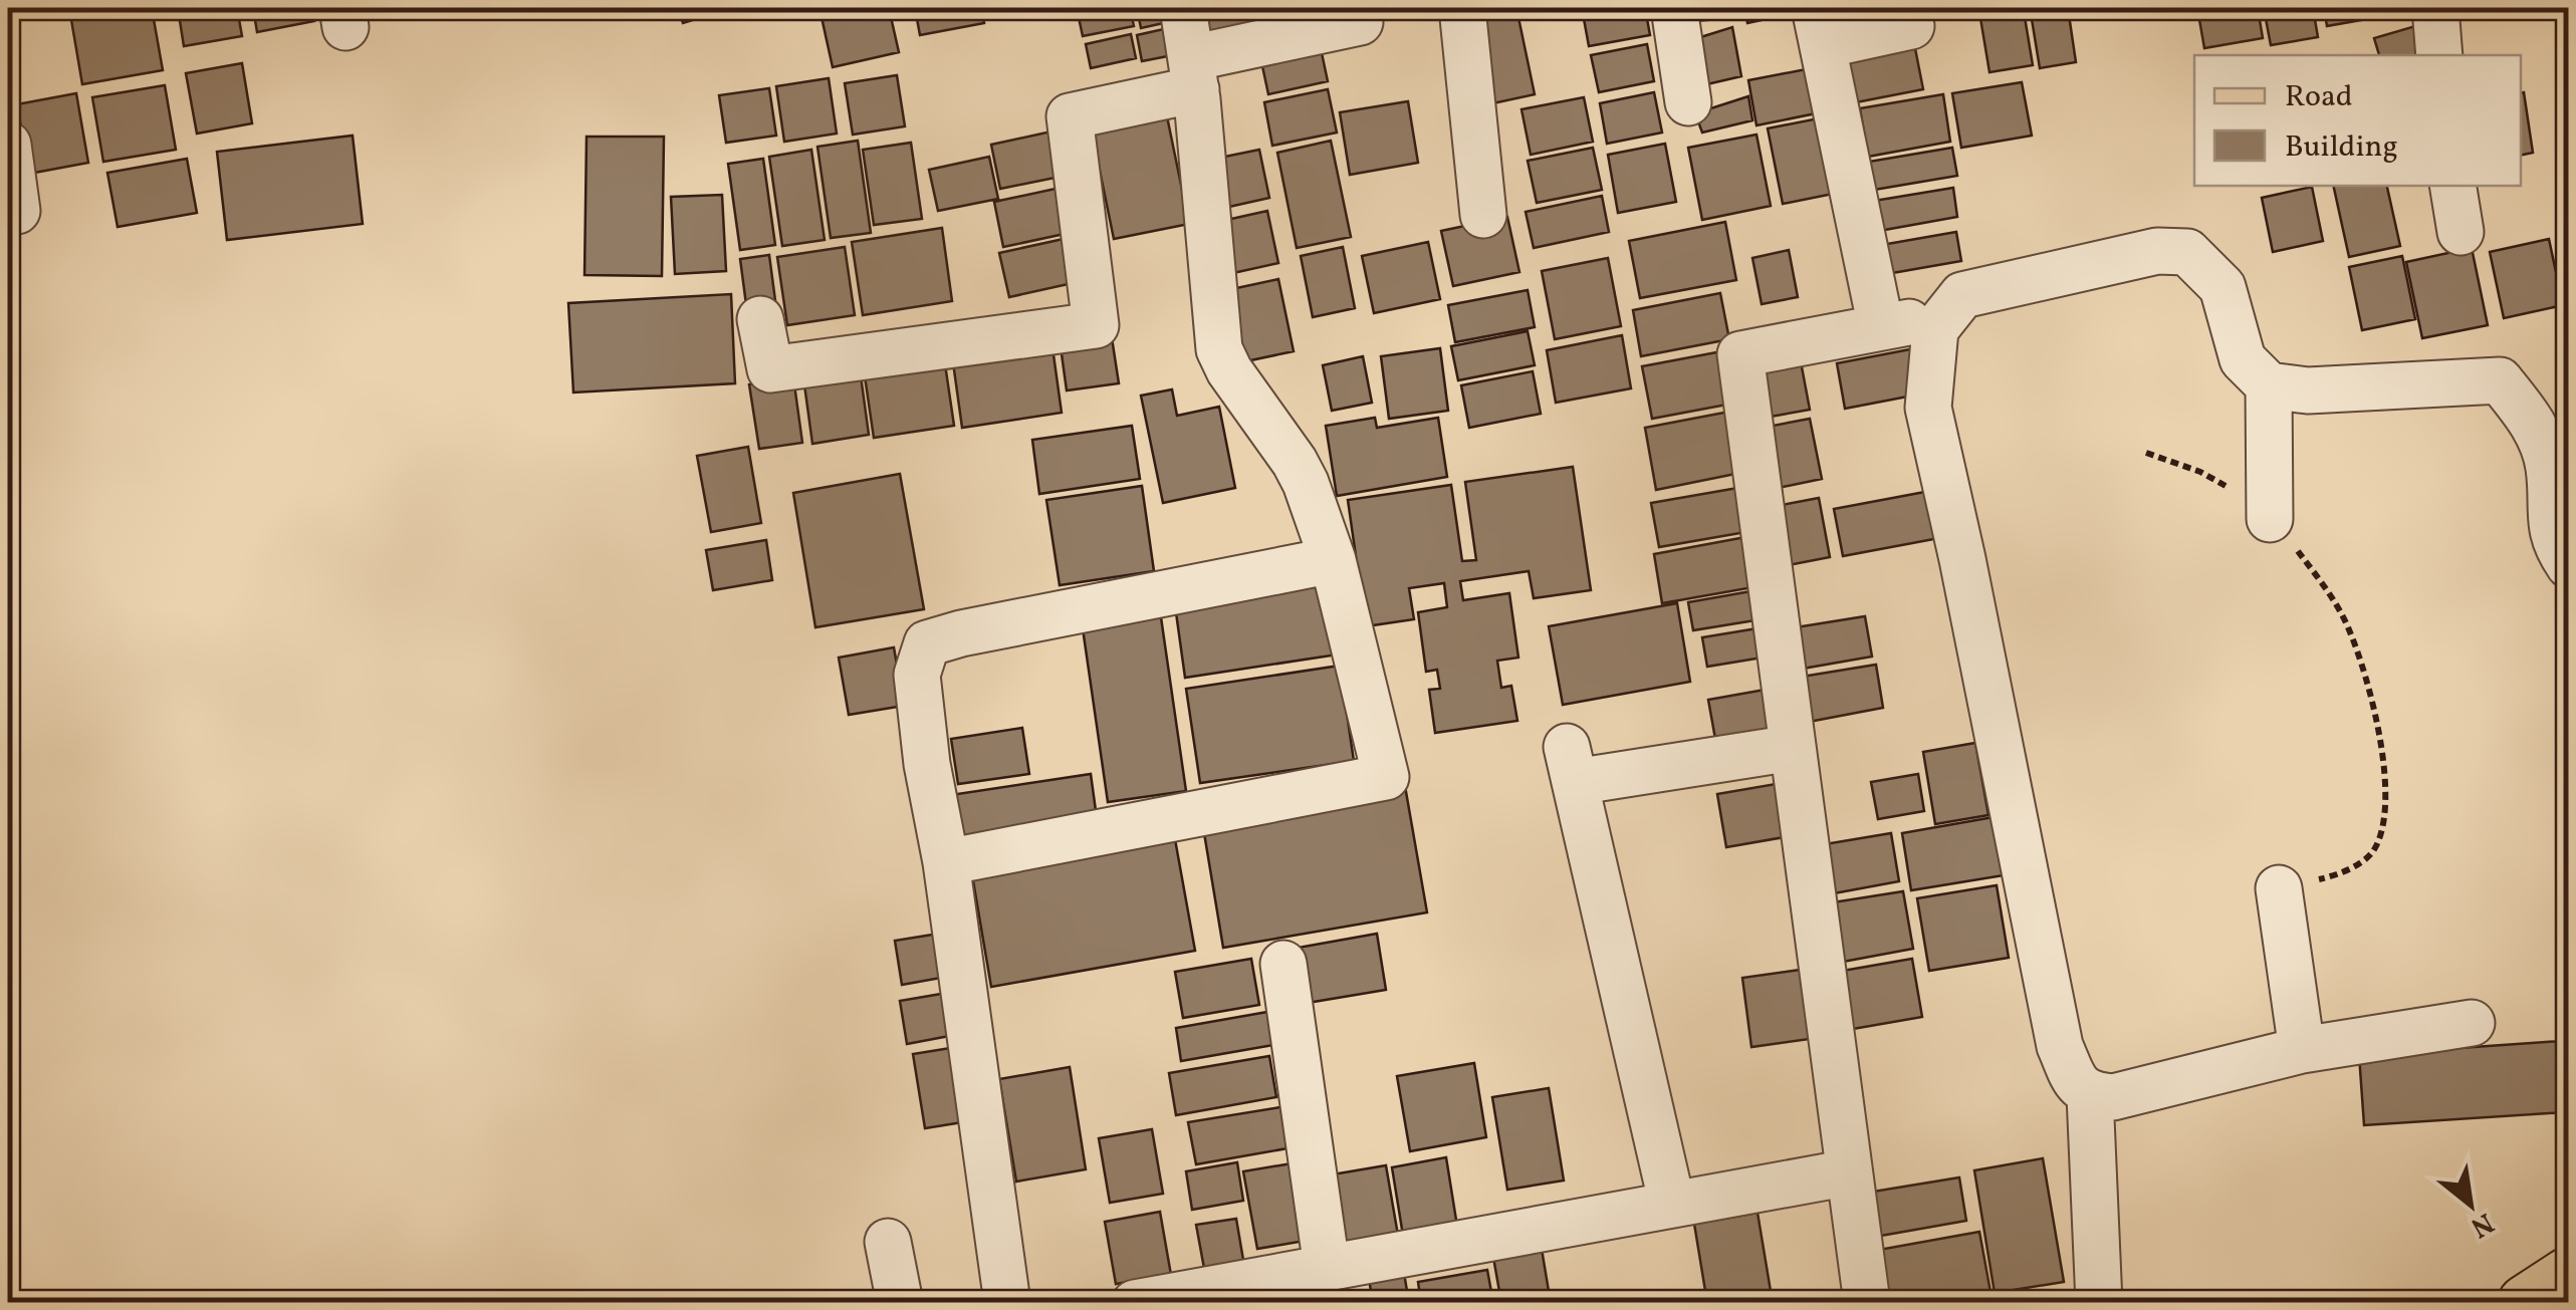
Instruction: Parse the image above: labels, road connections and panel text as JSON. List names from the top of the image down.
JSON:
{
  "legend": ["Road", "Building"],
  "north": "bottom right"
}
